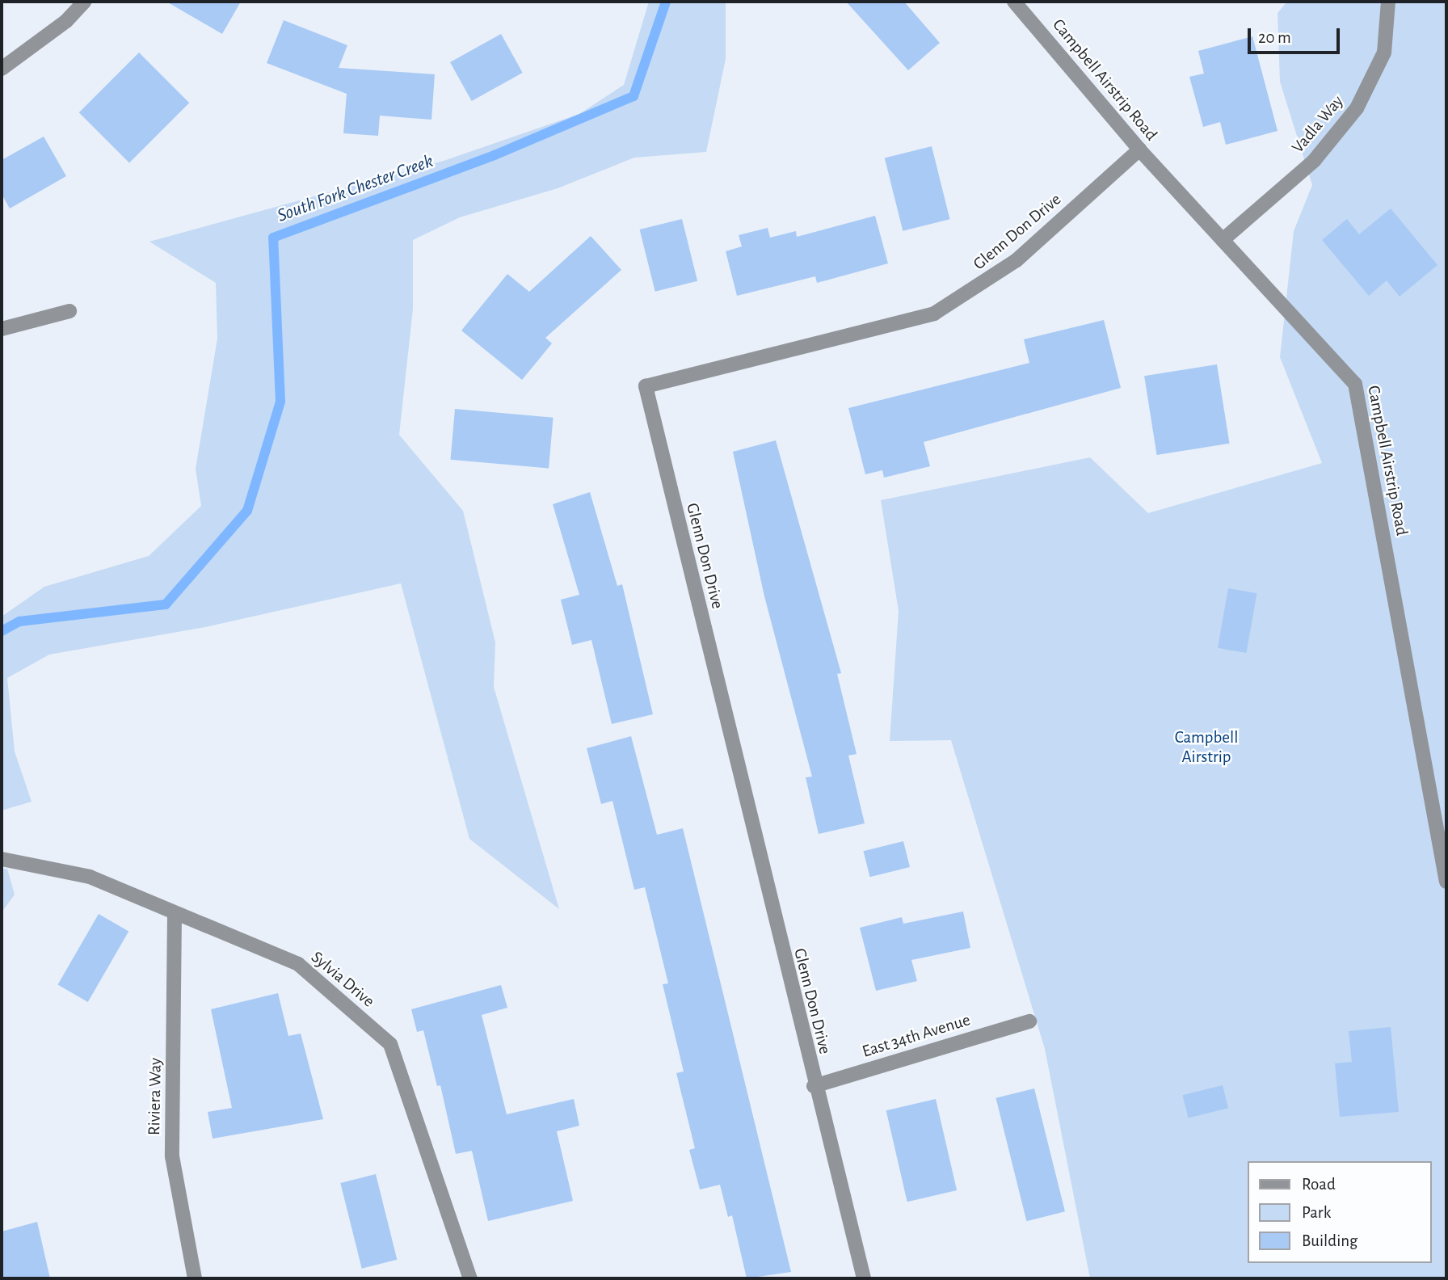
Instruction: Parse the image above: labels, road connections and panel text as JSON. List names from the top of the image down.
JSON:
{
  "streets": {
    "street": [
      "Campbell Airstrip Road",
      "Vadla Way",
      "Glenn Don Drive",
      "Sylvia Drive",
      "East 34th Avenue",
      "Riviera Way"
    ]
  },
  "crossings": [
    ["Campbell Airstrip Road", "Vadla Way"],
    ["Campbell Airstrip Road", "Glenn Don Drive"],
    ["Glenn Don Drive", "East 34th Avenue"],
    ["Sylvia Drive", "Riviera Way"]
  ],
  "water": ["South Fork Chester Creek"],
  "parks": ["Campbell Airstrip"],
  "legend": ["Road", "Park", "Building"],
  "scale_bar": "20 m"
}
